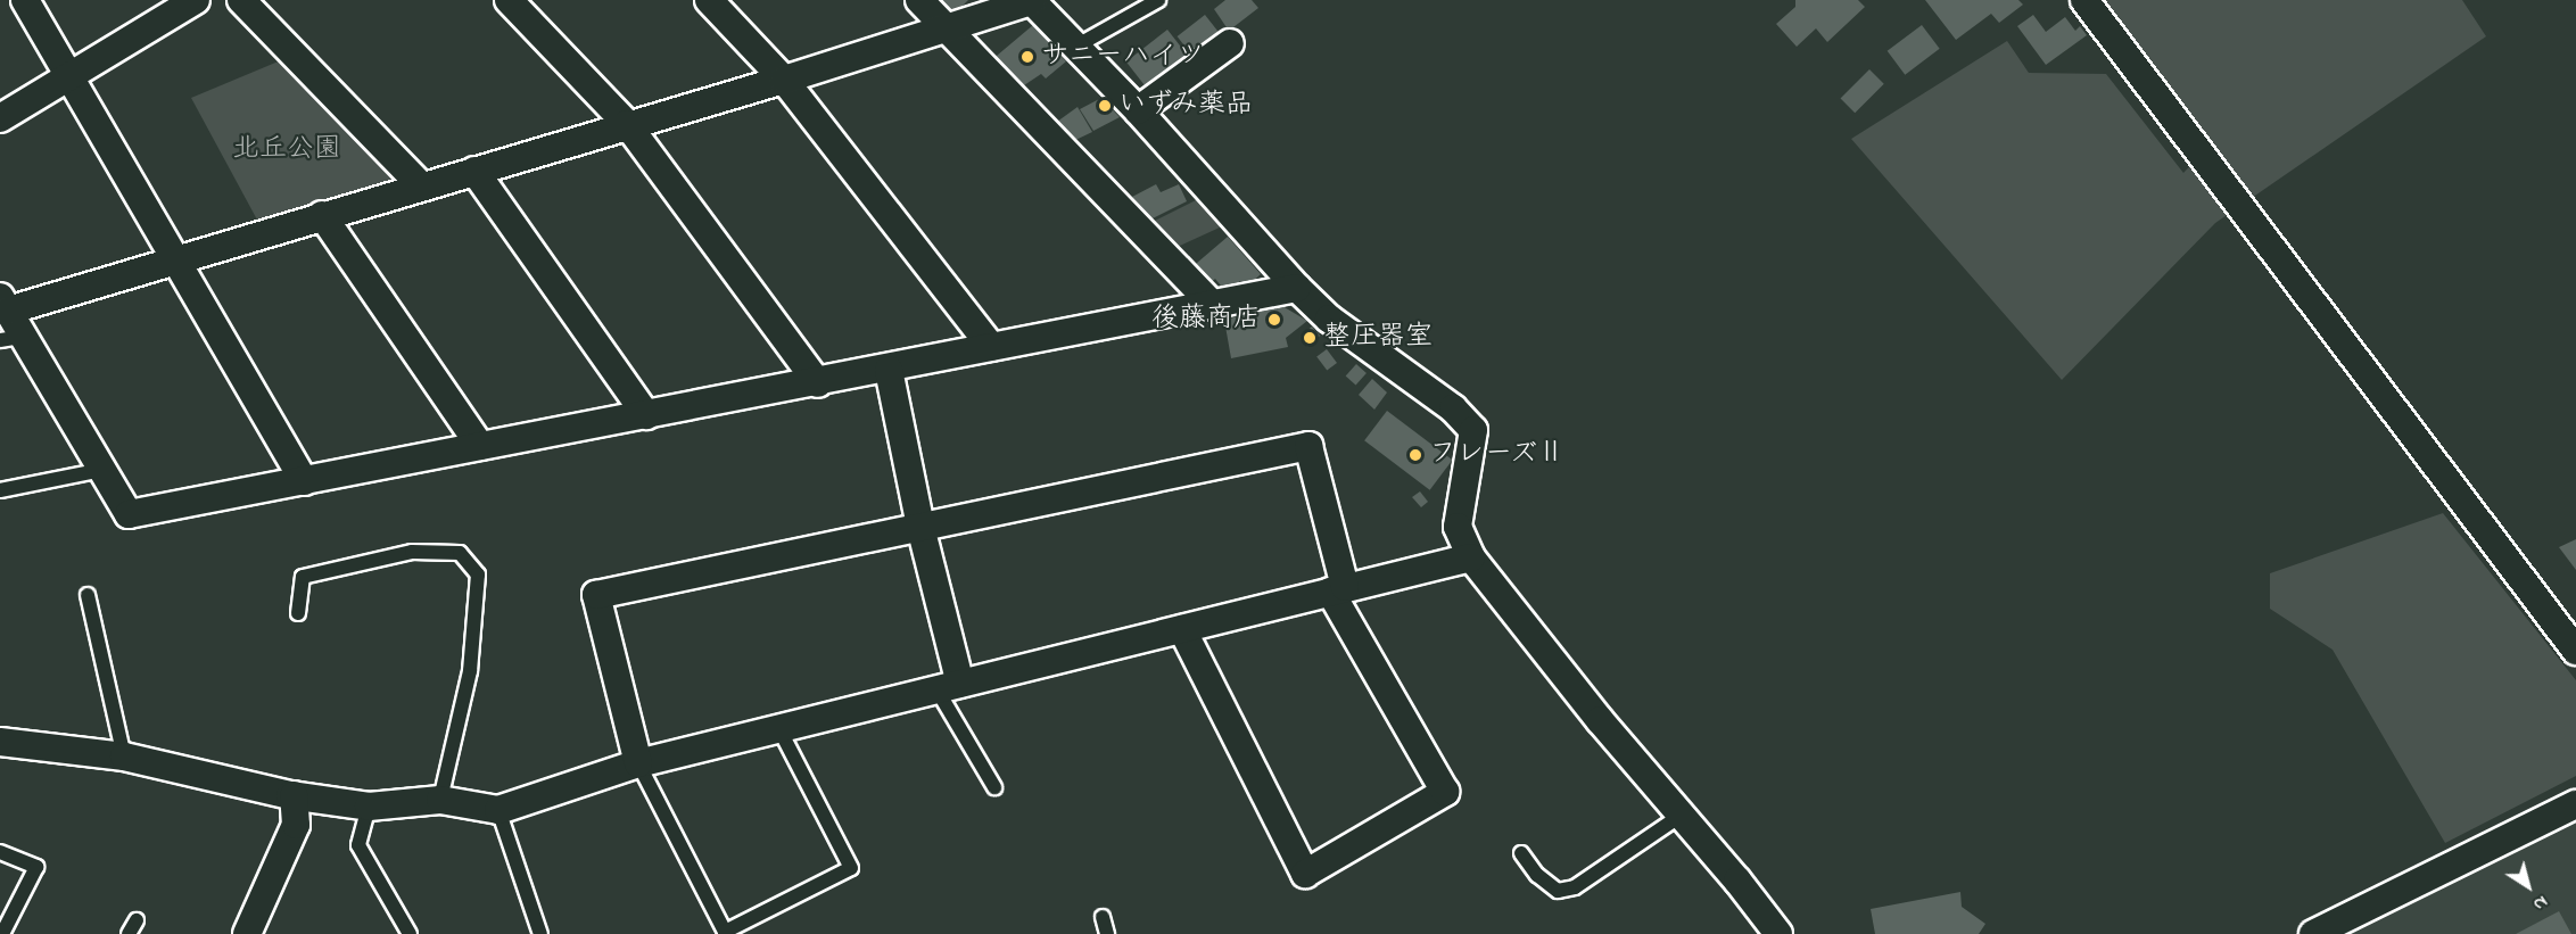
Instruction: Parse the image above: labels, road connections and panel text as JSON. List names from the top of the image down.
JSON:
{
  "parks": ["北丘公園"],
  "places": [
    "サニーハイツ",
    "いずみ薬品",
    "後藤商店",
    "整圧器室",
    "フレーズⅡ"
  ],
  "north": "bottom right"
}
